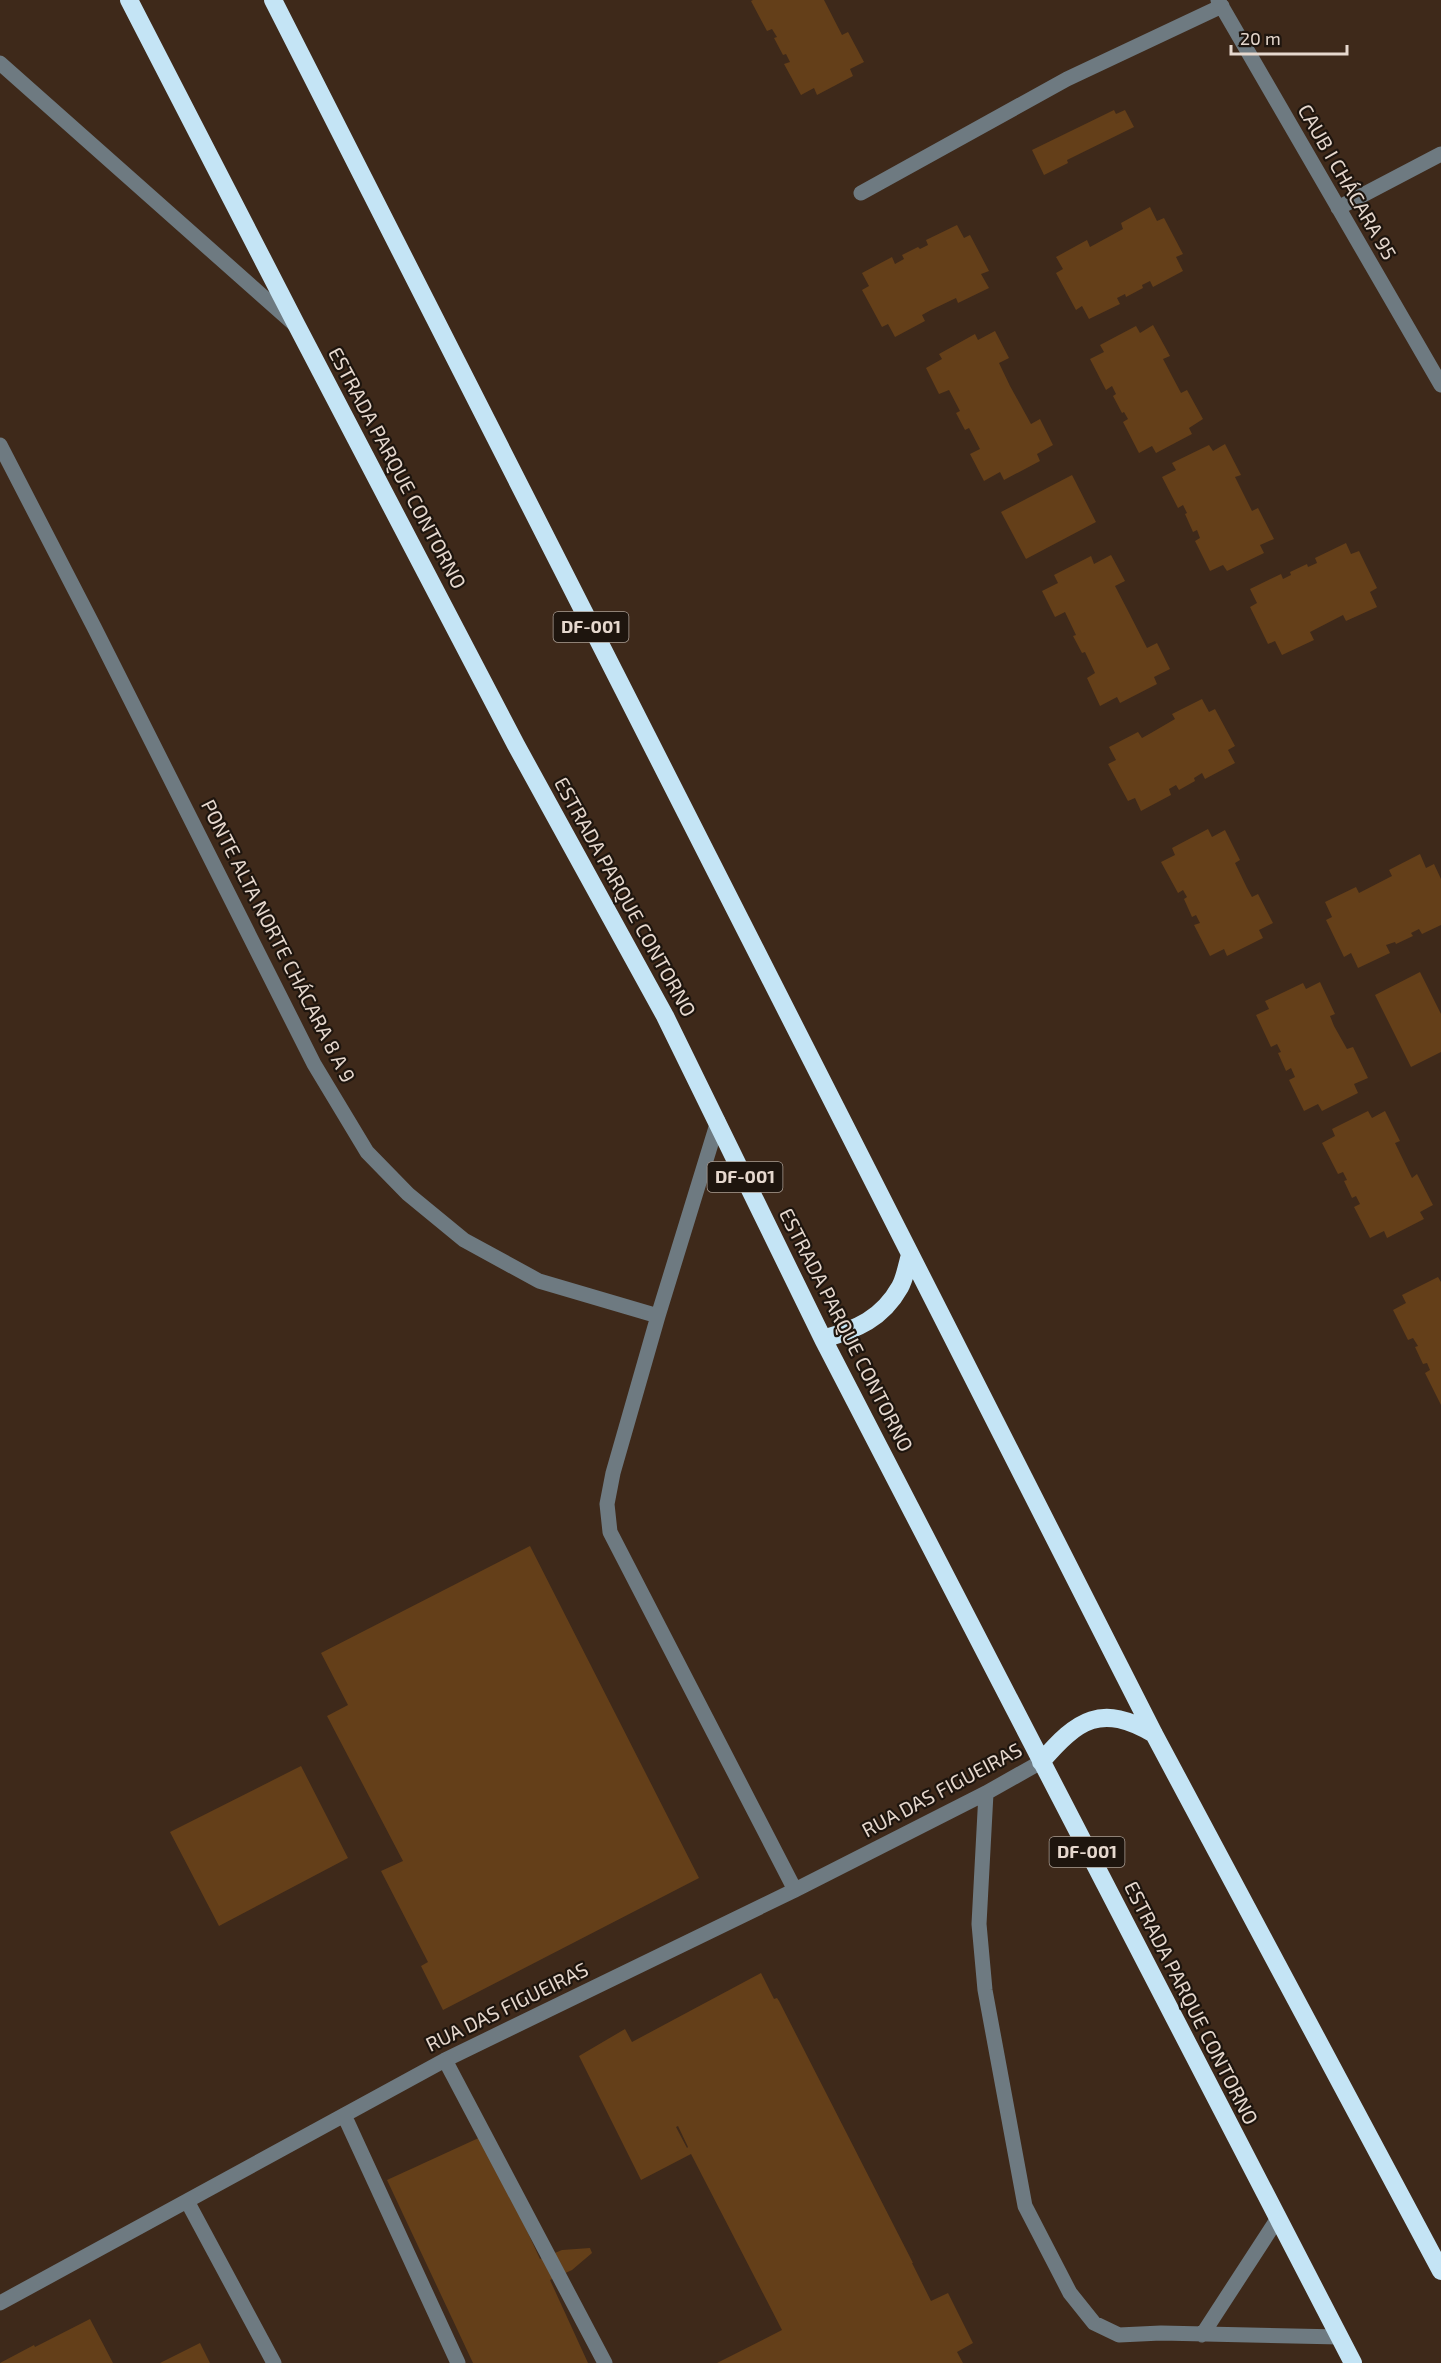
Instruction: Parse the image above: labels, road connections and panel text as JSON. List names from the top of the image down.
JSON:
{
  "streets": {
    "highway": ["ESTRADA PARQUE CONTORNO", "DF-001"],
    "street": ["CAUB I CHÁCARA 95", "PONTE ALTA NORTE CHÁCARA 8 A 9", "RUA DAS FIGUEIRAS"]
  },
  "crossings": [
    ["ESTRADA PARQUE CONTORNO", "RUA DAS FIGUEIRAS"]
  ],
  "scale_bar": "20 m"
}
